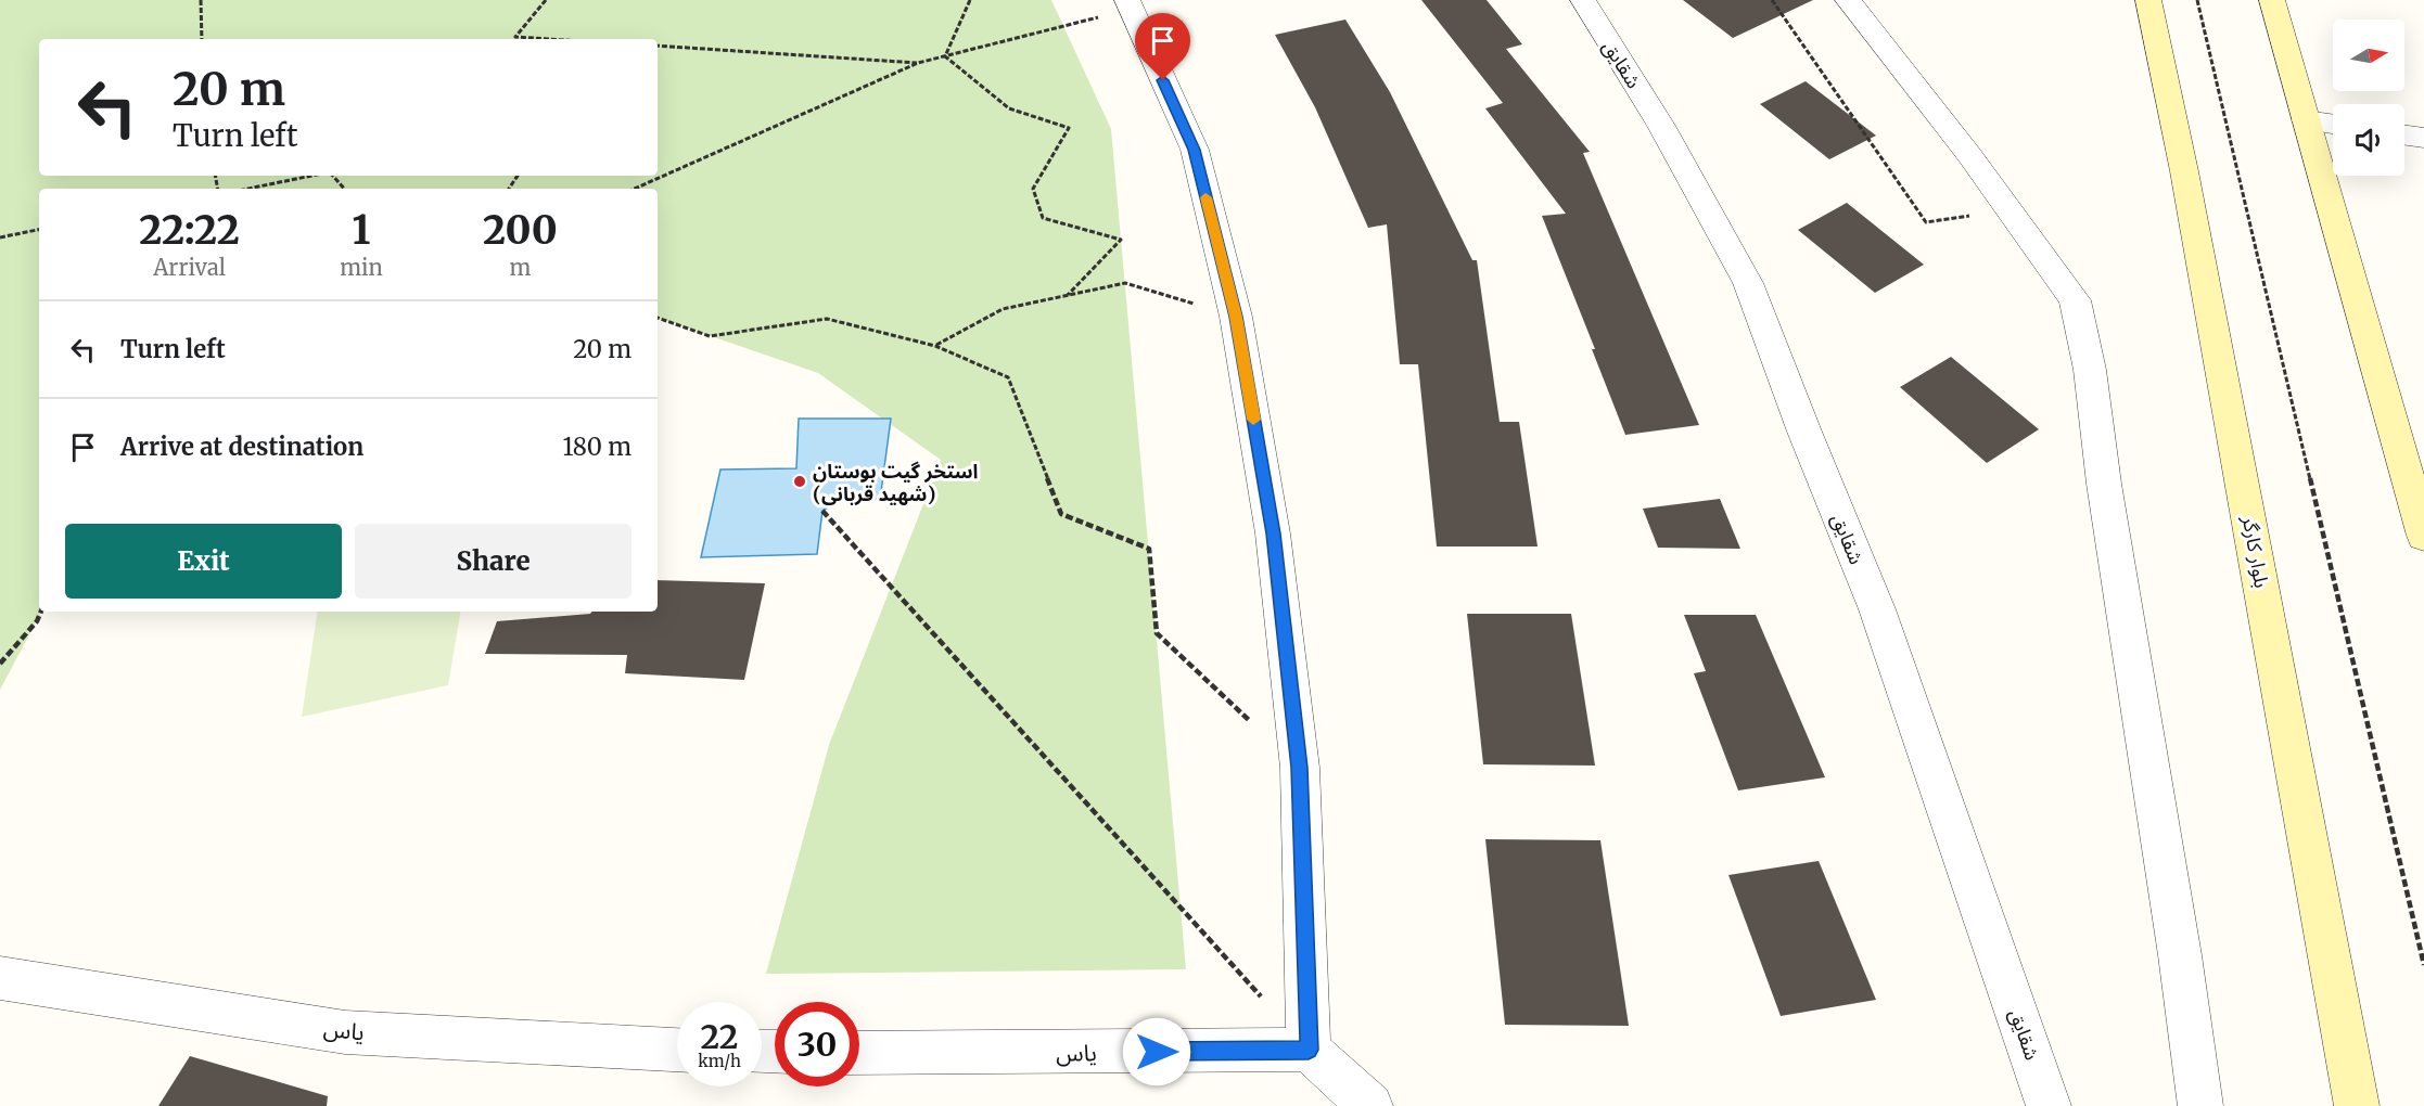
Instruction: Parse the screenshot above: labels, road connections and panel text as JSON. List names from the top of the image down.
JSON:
{
  "streets": {
    "main road": ["بلوار کارگر"],
    "street": ["شقایق", "یاس"]
  },
  "places": ["استخر گیت بوستان (شهید قربانی)"],
  "north": "right",
  "page": {
    "turn": ["20 m", "Turn left"],
    "eta": [
      "22:22",
      "Arrival",
      "1",
      "min",
      "200",
      "m"
    ],
    "list": [
      {
        "name": "Turn left",
        "value": "20 m"
      },
      {
        "name": "Arrive at destination",
        "value": "180 m"
      }
    ],
    "buttons": ["Exit", "Share"],
    "speed": "22 km/h",
    "limit": "30"
  }
}
